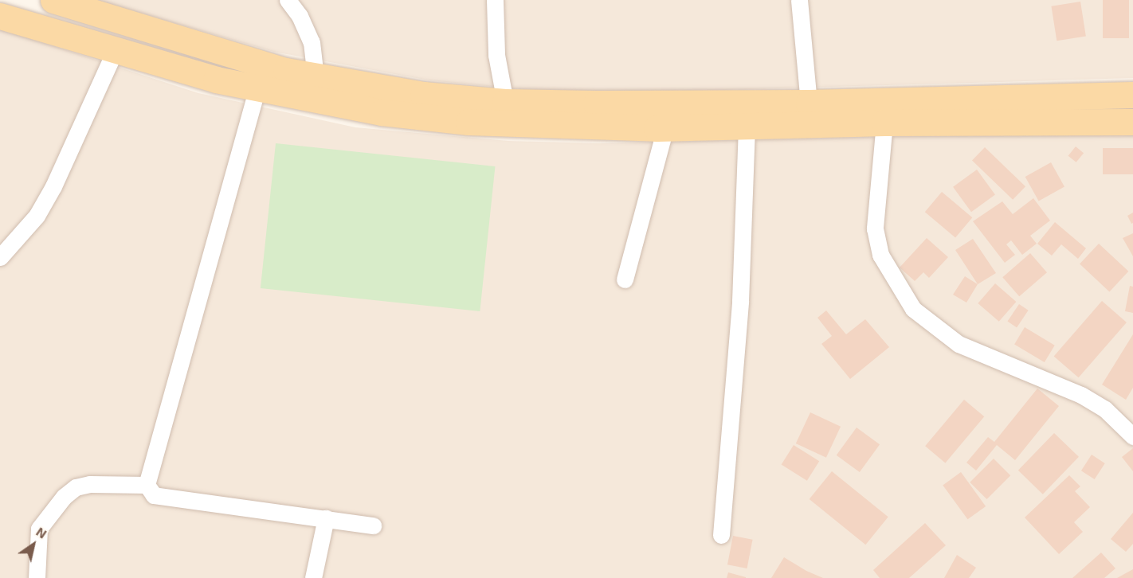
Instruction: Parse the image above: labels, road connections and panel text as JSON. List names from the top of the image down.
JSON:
{
  "north": "top right"
}
